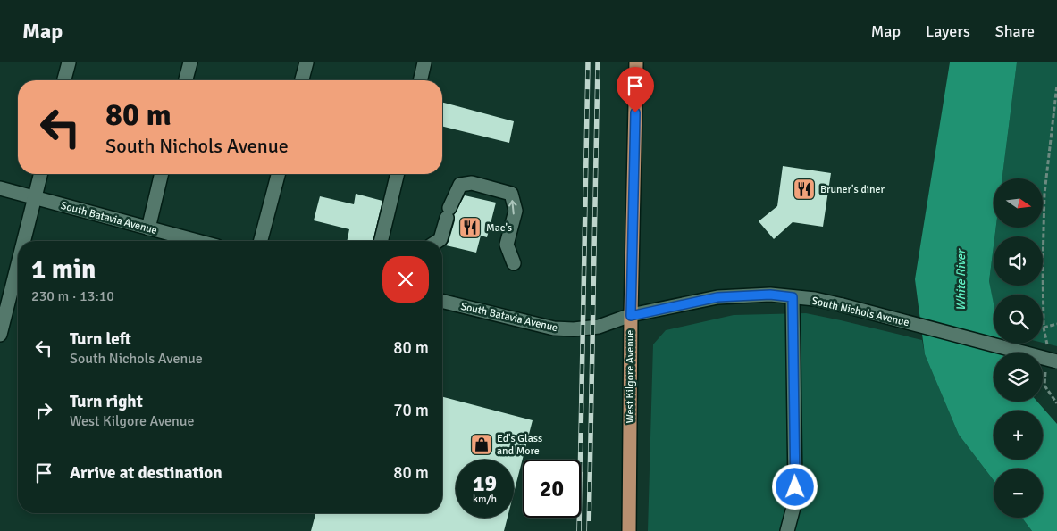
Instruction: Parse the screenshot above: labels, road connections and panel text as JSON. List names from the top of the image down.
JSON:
{
  "streets": {
    "main road": ["West Kilgore Avenue"],
    "street": ["South Batavia Avenue", "South Nichols Avenue"]
  },
  "crossings": [
    ["South Batavia Avenue", "South Nichols Avenue"],
    ["South Nichols Avenue", "West Kilgore Avenue"]
  ],
  "water": ["White River"],
  "places": {
    "restaurant": ["Bruner's diner", "Mac's"],
    "shop": ["Ed's Glass and More"]
  },
  "north": "right",
  "page": {
    "header": "Map",
    "nav": ["Map", "Layers", "Share"],
    "turn": ["80 m", "South Nichols Avenue"],
    "map_buttons": ["+", "−"],
    "heading": ["1 min", "230 m · 13:10"],
    "list": [
      {
        "name": "Turn left",
        "note": "South Nichols Avenue",
        "value": "80 m"
      },
      {
        "name": "Turn right",
        "note": "West Kilgore Avenue",
        "value": "70 m"
      },
      {
        "name": "Arrive at destination",
        "value": "80 m"
      }
    ],
    "speed": "19 km/h",
    "limit": "20"
  }
}
